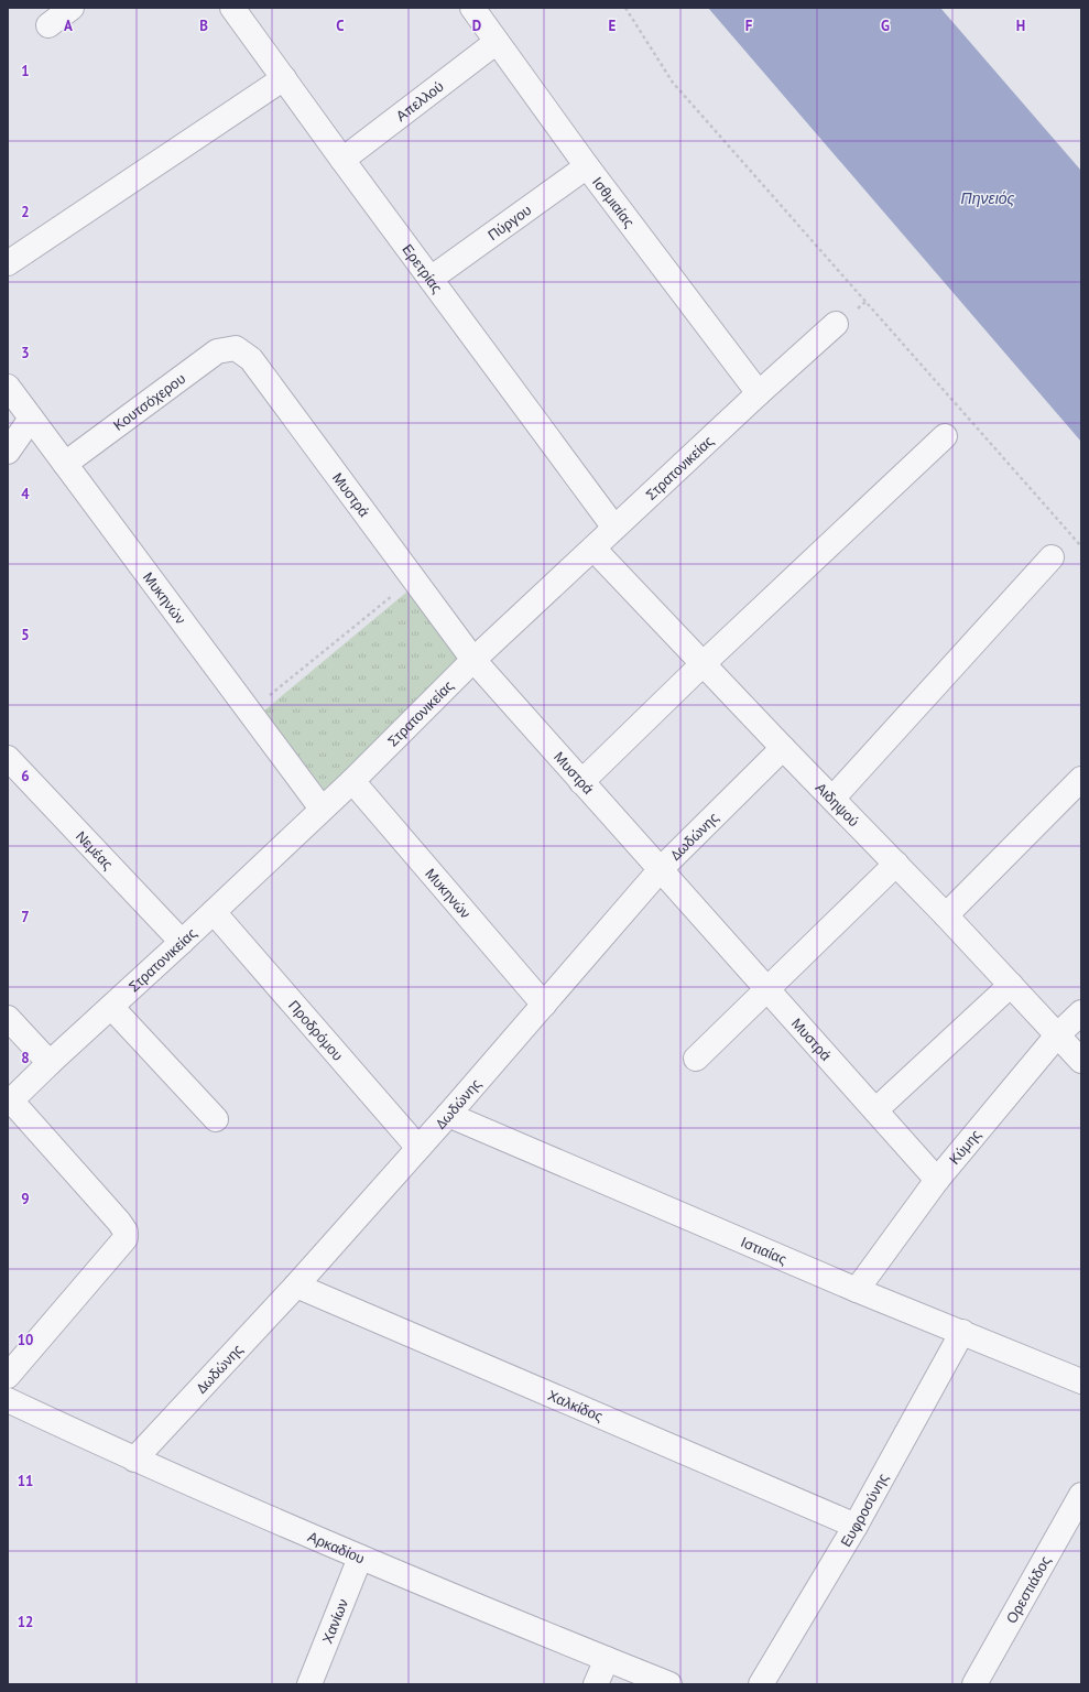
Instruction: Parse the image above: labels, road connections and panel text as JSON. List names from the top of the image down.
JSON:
{
  "streets": {
    "street": [
      "Απελλού",
      "Ισθμιαίας",
      "Πύργου",
      "Ερετρίας",
      "Κουτσόχερου",
      "Στρατονικείας",
      "Μυστρά",
      "Μυκηνών",
      "Αιδηψού",
      "Δωδώνης",
      "Νεμέας",
      "Προδρόμου",
      "Κύμης",
      "Ιστιαίας",
      "Χαλκίδος",
      "Ευφροσύνης",
      "Αρκαδίου",
      "Ορεστιάδος",
      "Χανίων"
    ]
  },
  "crossings": [
    ["Απελλού", "Ισθμιαίας"],
    ["Απελλού", "Ερετρίας"],
    ["Ισθμιαίας", "Πύργου"],
    ["Ισθμιαίας", "Στρατονικείας"],
    ["Πύργου", "Ερετρίας"],
    ["Ερετρίας", "Στρατονικείας"],
    ["Κουτσόχερου", "Μυστρά"],
    ["Κουτσόχερου", "Μυκηνών"],
    ["Στρατονικείας", "Μυστρά"],
    ["Στρατονικείας", "Μυκηνών"],
    ["Στρατονικείας", "Αιδηψού"],
    ["Στρατονικείας", "Νεμέας"],
    ["Στρατονικείας", "Προδρόμου"],
    ["Μυστρά", "Δωδώνης"],
    ["Μυστρά", "Κύμης"],
    ["Μυκηνών", "Δωδώνης"],
    ["Αιδηψού", "Δωδώνης"],
    ["Αιδηψού", "Κύμης"],
    ["Δωδώνης", "Προδρόμου"],
    ["Δωδώνης", "Ιστιαίας"],
    ["Δωδώνης", "Χαλκίδος"],
    ["Δωδώνης", "Αρκαδίου"],
    ["Κύμης", "Ιστιαίας"],
    ["Ιστιαίας", "Ευφροσύνης"],
    ["Χαλκίδος", "Ευφροσύνης"],
    ["Αρκαδίου", "Χανίων"]
  ],
  "water": ["Πηνειός"],
  "grid": {
    "columns": [
      "A",
      "B",
      "C",
      "D",
      "E",
      "F",
      "G",
      "H"
    ],
    "rows": [
      "1",
      "2",
      "3",
      "4",
      "5",
      "6",
      "7",
      "8",
      "9",
      "10",
      "11",
      "12"
    ]
  }
}
